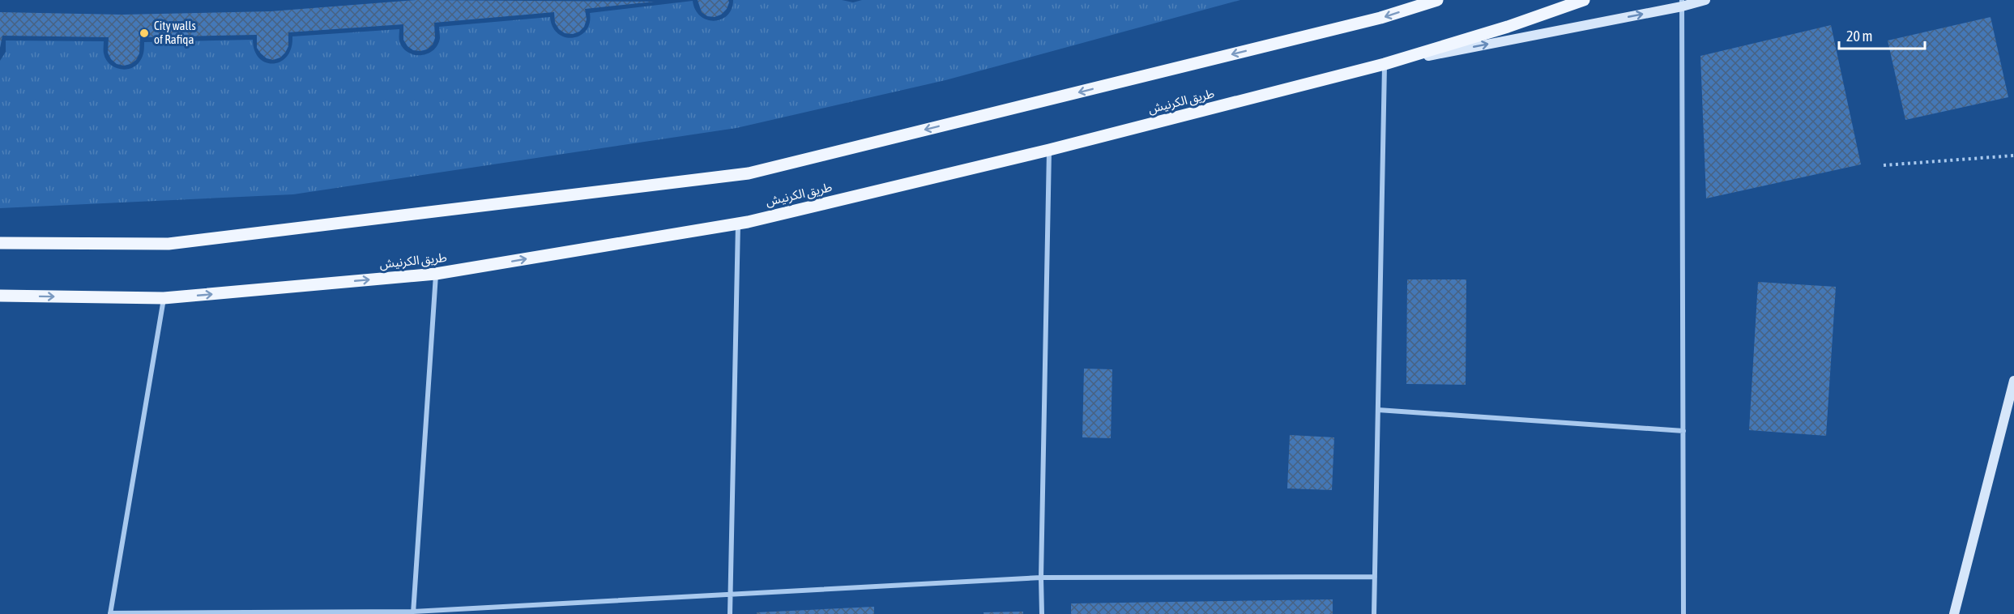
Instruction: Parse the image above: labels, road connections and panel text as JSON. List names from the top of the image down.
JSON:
{
  "streets": {
    "main road": ["طريق الكرنيش"]
  },
  "places": ["City walls of Rafiqa"],
  "scale_bar": "20 m"
}
